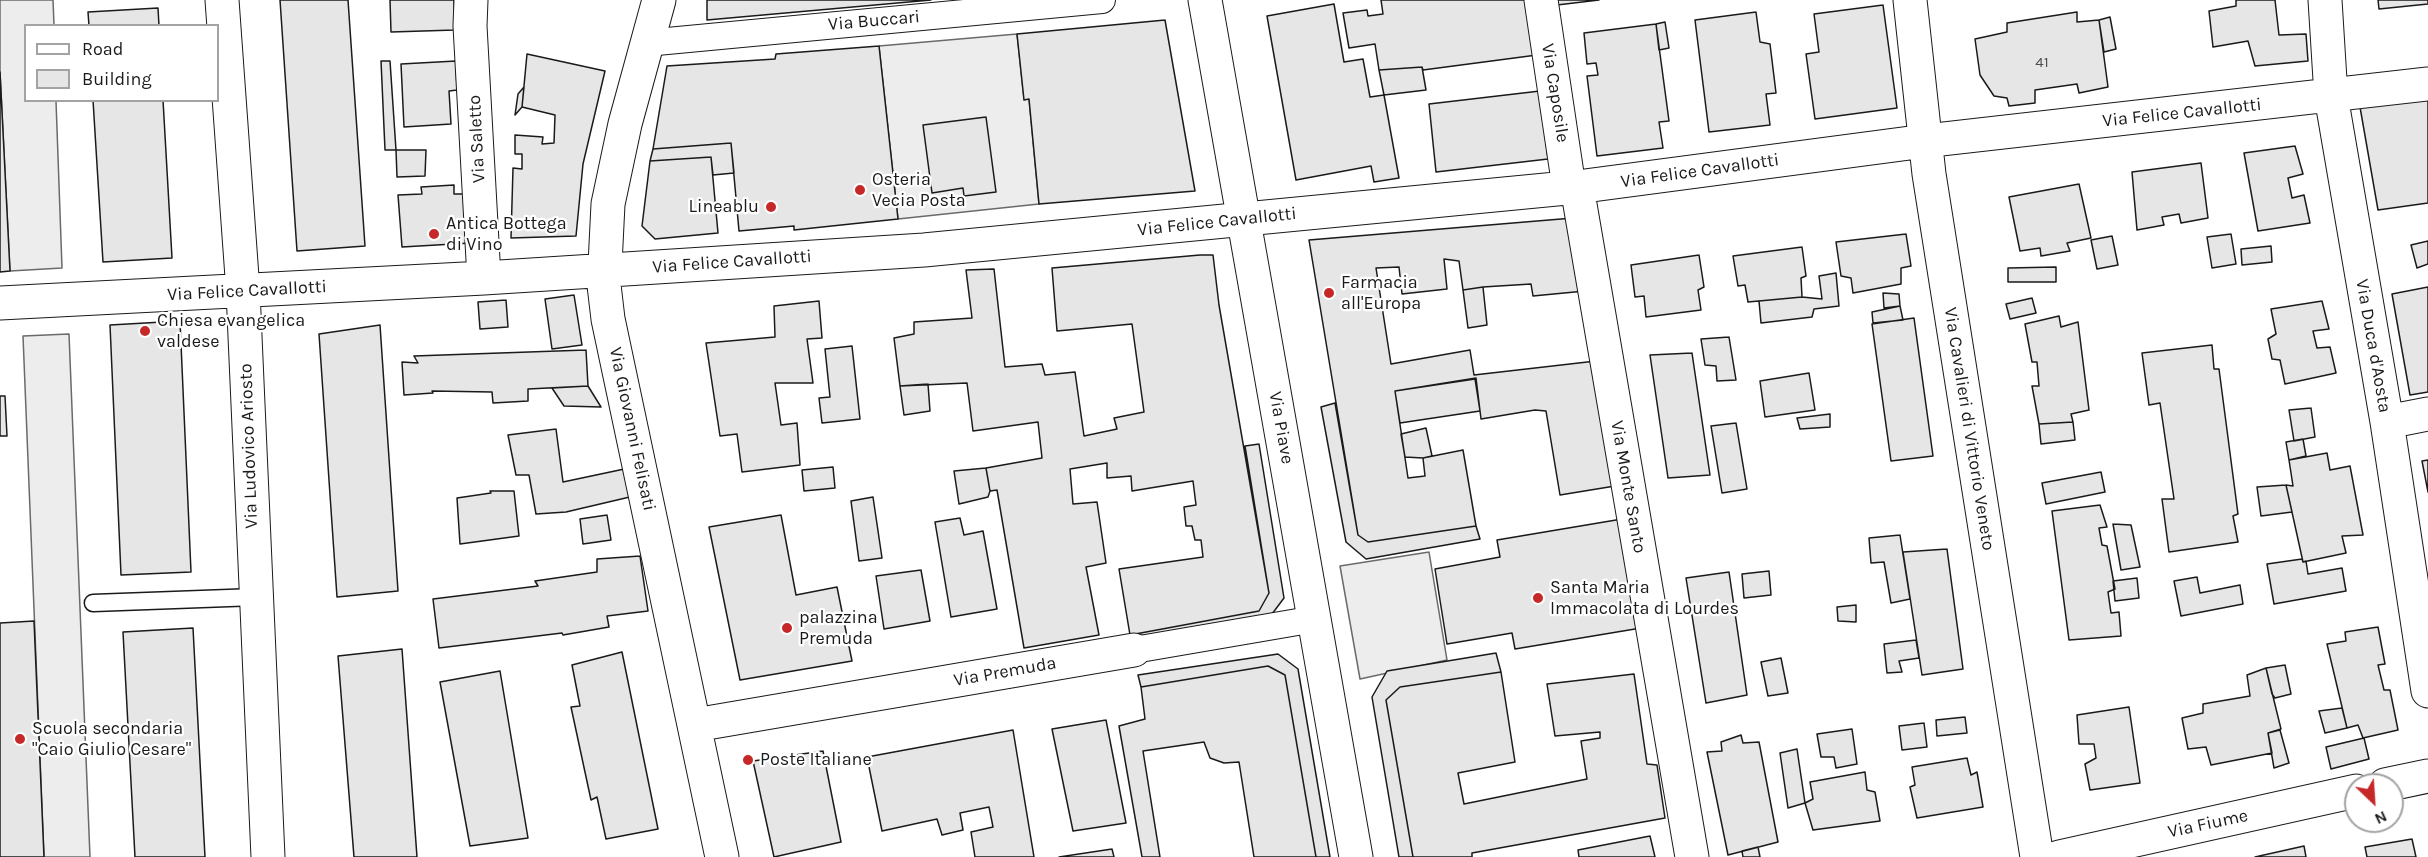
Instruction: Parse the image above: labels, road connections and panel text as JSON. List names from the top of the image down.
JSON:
{
  "streets": {
    "street": [
      "Via Buccari",
      "Via Caposile",
      "Via Felice Cavallotti",
      "Via Saletto",
      "Via Duca d'Aosta",
      "Via Piave",
      "Via Giovanni Felisati",
      "Via Cavalieri di Vittorio Veneto",
      "Via Ludovico Ariosto",
      "Via Monte Santo",
      "Via Premuda",
      "Via Fiume"
    ]
  },
  "crossings": [
    ["Via Buccari", "Via Giovanni Felisati"],
    ["Via Caposile", "Via Felice Cavallotti"],
    ["Via Caposile", "Via Monte Santo"],
    ["Via Felice Cavallotti", "Via Saletto"],
    ["Via Felice Cavallotti", "Via Duca d'Aosta"],
    ["Via Felice Cavallotti", "Via Piave"],
    ["Via Felice Cavallotti", "Via Giovanni Felisati"],
    ["Via Felice Cavallotti", "Via Cavalieri di Vittorio Veneto"],
    ["Via Felice Cavallotti", "Via Ludovico Ariosto"],
    ["Via Felice Cavallotti", "Via Monte Santo"],
    ["Via Piave", "Via Premuda"],
    ["Via Giovanni Felisati", "Via Premuda"]
  ],
  "places": [
    "Osteria Vecia Posta",
    "Lineablu",
    "Antica Bottega di Vino",
    "Farmacia all'Europa",
    "Chiesa evangelica valdese",
    "Santa Maria Immacolata di Lourdes",
    "palazzina Premuda",
    "Scuola secondaria \"Caio Giulio Cesare\"",
    "Poste Italiane"
  ],
  "house_numbers": ["41"],
  "legend": ["Road", "Building"],
  "north": "bottom right"
}
